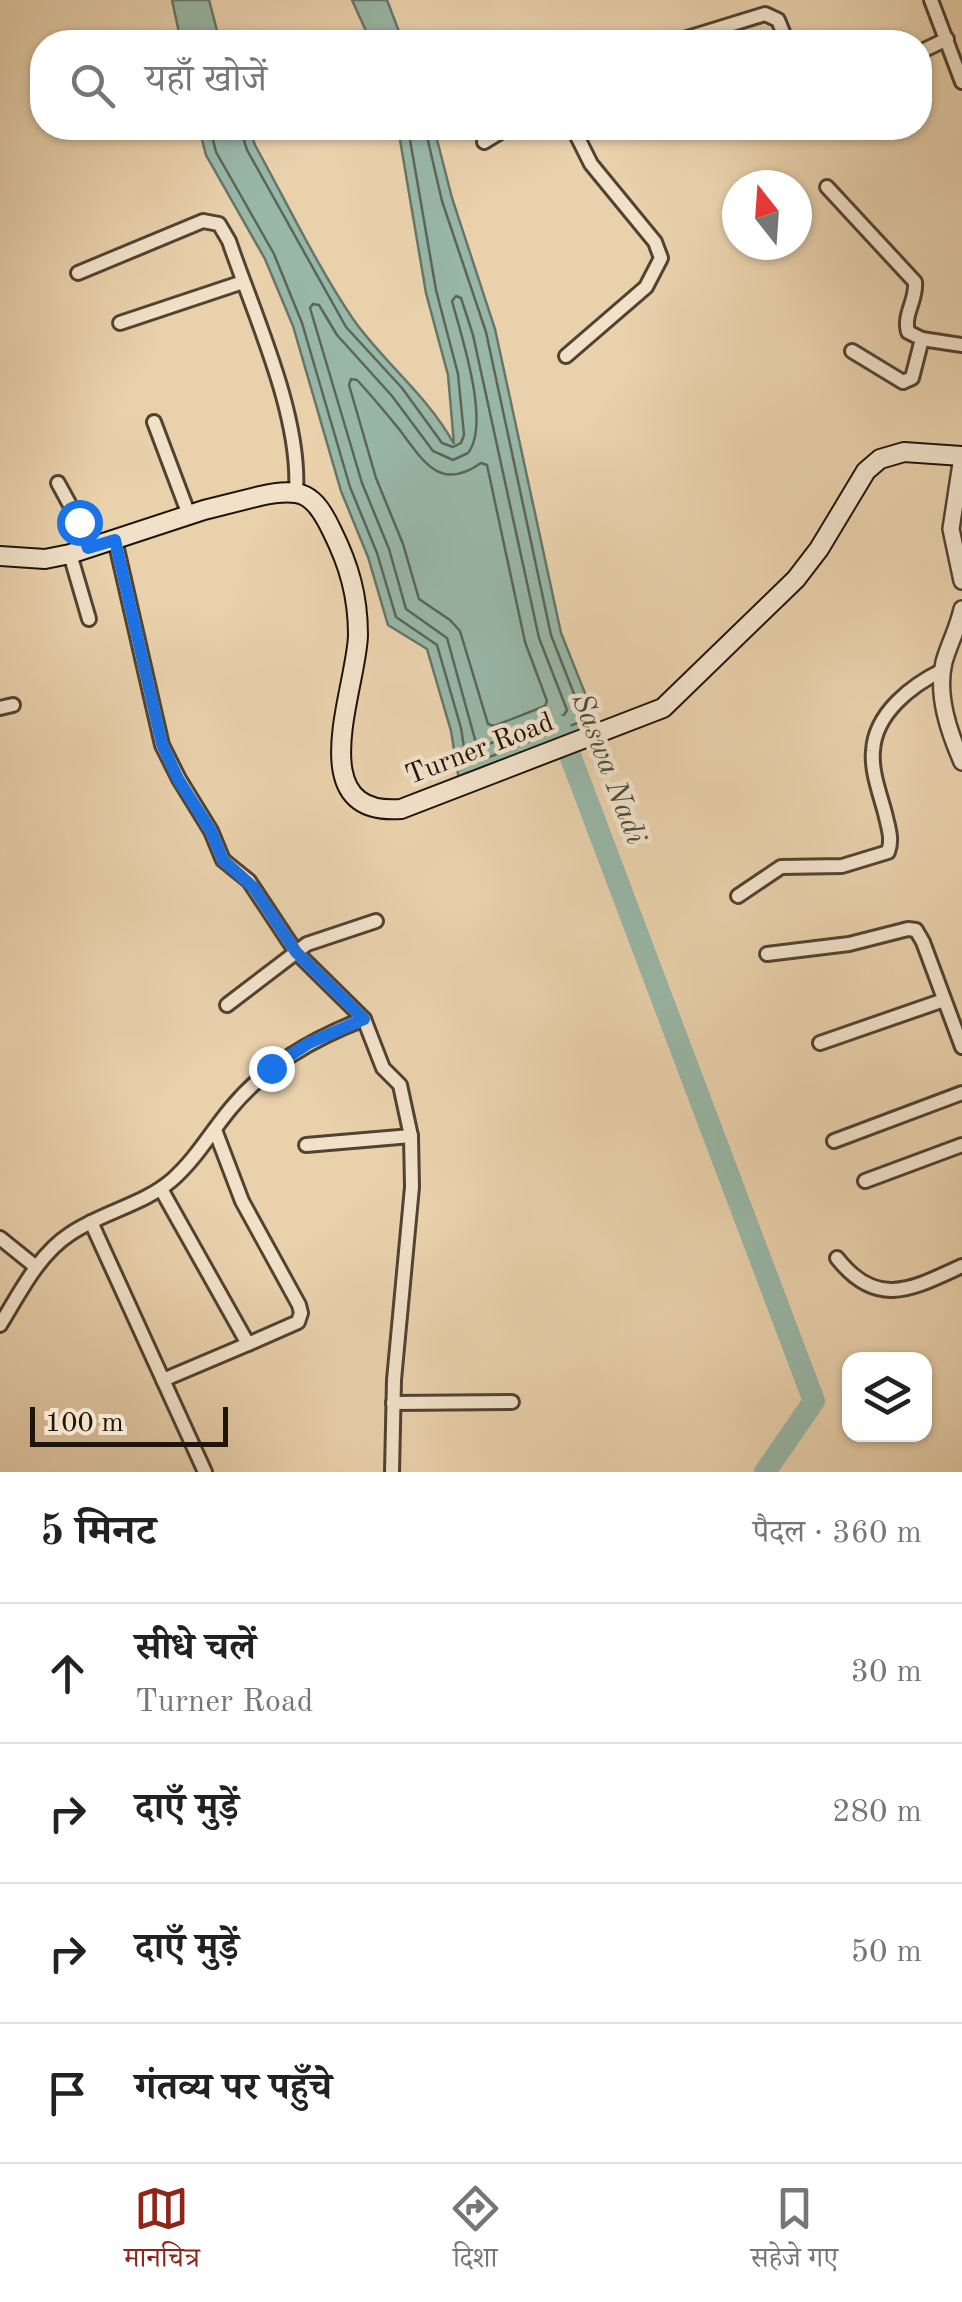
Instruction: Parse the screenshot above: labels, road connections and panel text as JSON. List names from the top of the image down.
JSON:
{
  "streets": {
    "main road": ["Turner Road"]
  },
  "water": ["Saswa Nadi"],
  "scale_bar": "100 m",
  "north": "top",
  "page": {
    "search": "यहाँ खोजें",
    "scale": "100 m",
    "heading": ["5 मिनट", "पैदल · 360 m"],
    "list": [
      ["सीधे चलें", "Turner Road", "30 m"],
      ["दाएँ मुड़ें", "280 m"],
      ["दाएँ मुड़ें", "50 m"],
      "गंतव्य पर पहुँचे"
    ],
    "nav": ["मानचित्र", "दिशा", "सहेजे गए"]
  }
}
